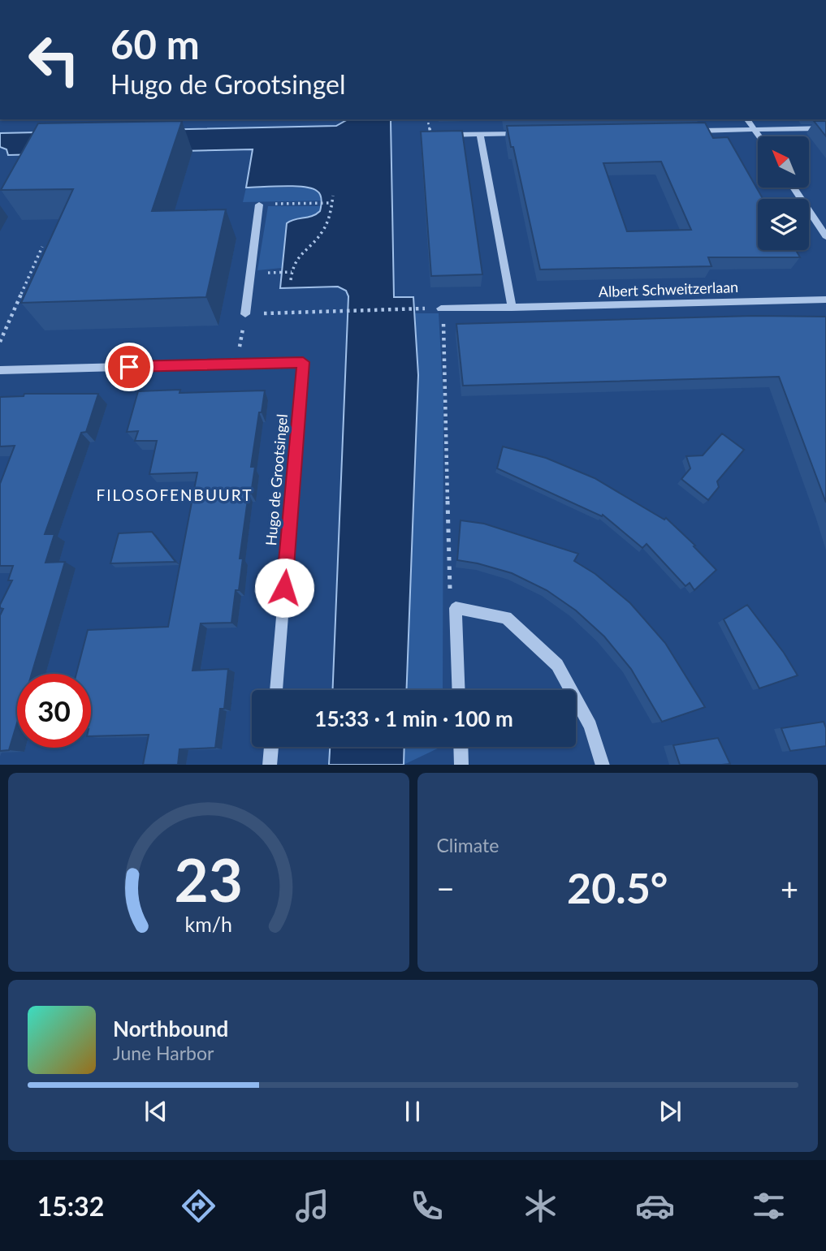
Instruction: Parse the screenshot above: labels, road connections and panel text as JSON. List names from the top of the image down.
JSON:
{
  "streets": {
    "street": ["Albert Schweitzerlaan", "Hugo de Grootsingel"]
  },
  "districts": ["FILOSOFENBUURT"],
  "north": "top left",
  "page": {
    "turn": ["60 m", "Hugo de Grootsingel"],
    "limit": "30",
    "trip": "15:33 · 1 min · 100 m",
    "tile": "Climate",
    "heat": ["−", "20.5°", "+"],
    "song": ["Northbound", "June Harbor"],
    "tabs": "15:32",
    "gauge": ["23", "km/h"]
  }
}
